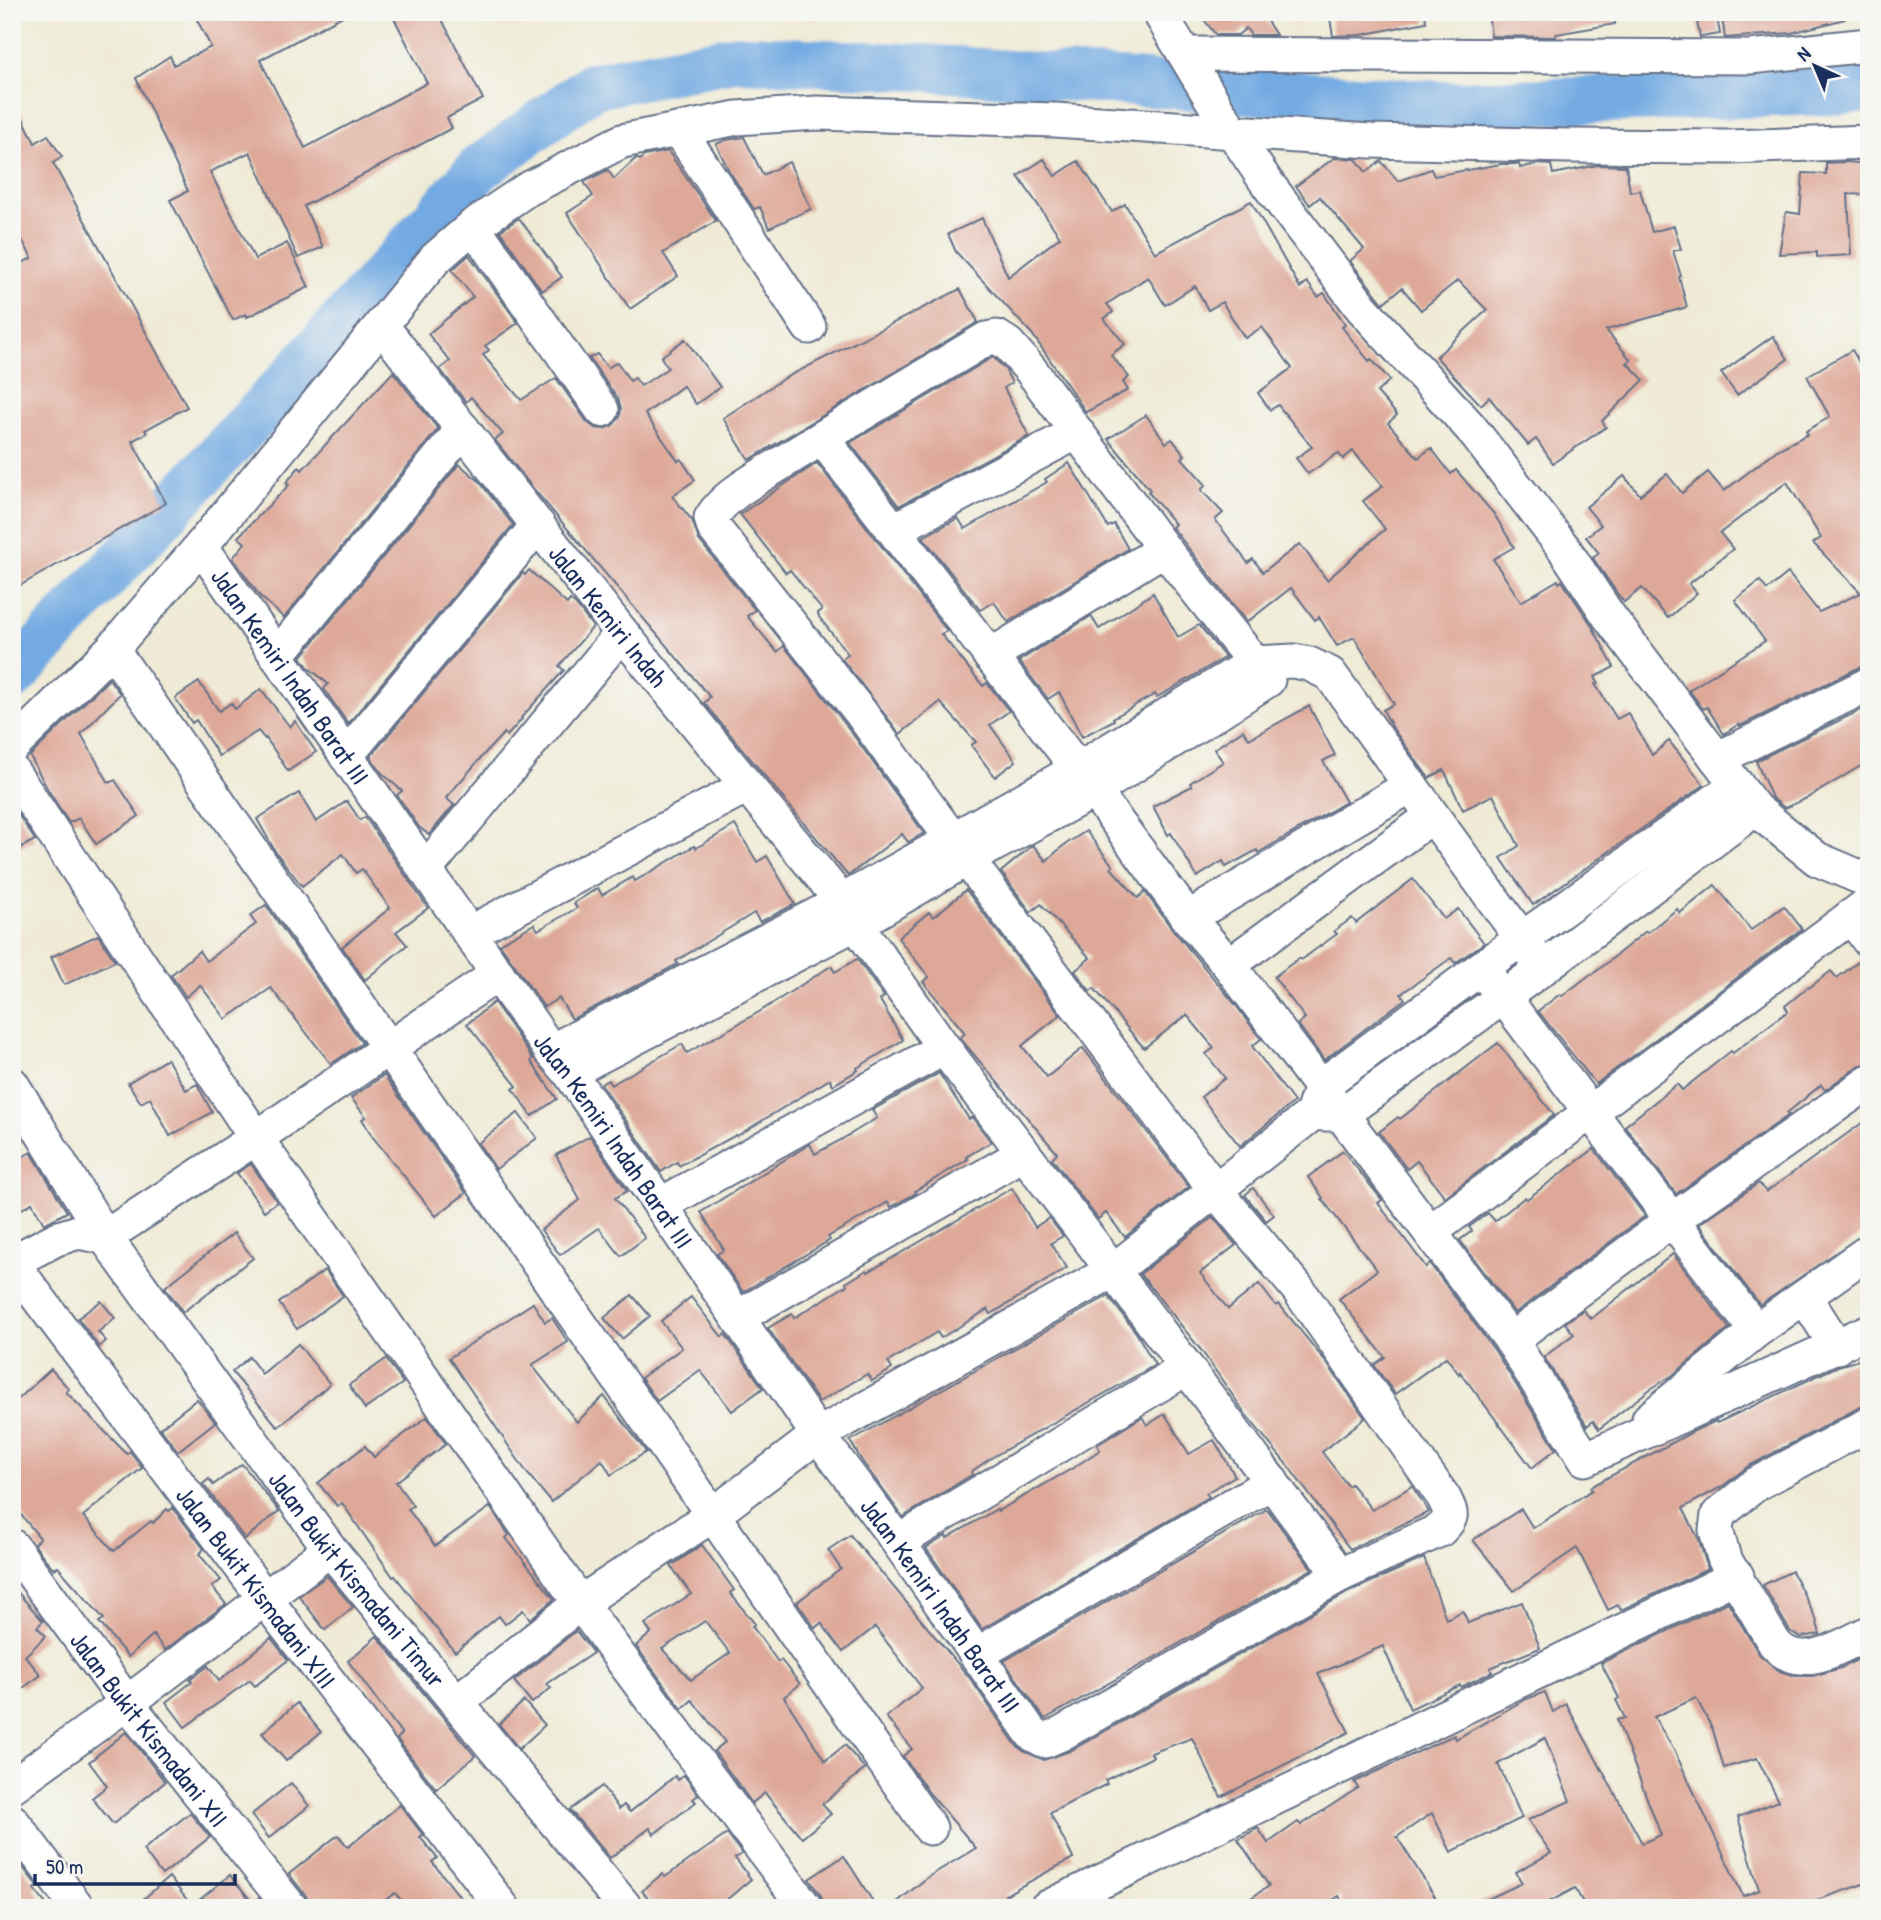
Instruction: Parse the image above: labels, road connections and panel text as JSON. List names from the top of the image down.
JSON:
{
  "streets": {
    "street": [
      "Jalan Kemiri Indah",
      "Jalan Kemiri Indah Barat III",
      "Jalan Bukit Kismadani Timur",
      "Jalan Bukit Kismadani XIII",
      "Jalan Bukit Kismadani XII"
    ]
  },
  "crossings": [
    ["Jalan Kemiri Indah", "Jalan Kemiri Indah Barat III"]
  ],
  "scale_bar": "50 m",
  "north": "top left"
}
